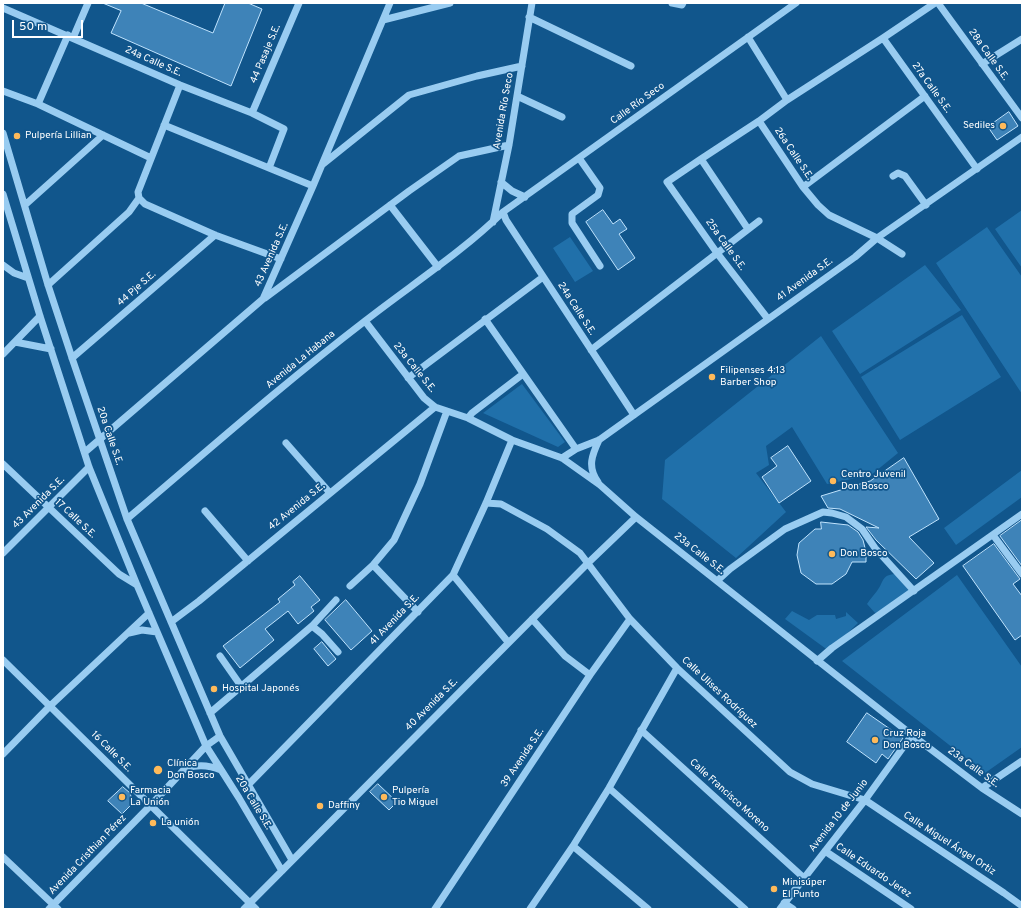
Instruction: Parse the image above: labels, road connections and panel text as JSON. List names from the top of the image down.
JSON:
{
  "streets": {
    "street": [
      "44 Pasaje S.E.",
      "28a Calle S.E.",
      "24a Calle S.E.",
      "27a Calle S.E.",
      "Calle Río Seco",
      "Avenida Río Seco",
      "26a Calle S.E.",
      "25a Calle S.E.",
      "43 Avenida S.E.",
      "41 Avenida S.E.",
      "44 Pje S.E.",
      "Avenida La Habana",
      "23a Calle S.E.",
      "20a Calle S.E.",
      "42 Avenida S.E.",
      "17 Calle S.E.",
      "Calle Ulises Rodríguez",
      "40 Avenida S.E.",
      "16 Calle S.E.",
      "39 Avenida S.E.",
      "Calle Francisco Moreno",
      "Avenida 10 de Junio",
      "Calle Miguel Ángel Ortiz",
      "Avenida Cristhian Pérez",
      "Calle Eduardo Jerez"
    ]
  },
  "crossings": [
    ["44 Pasaje S.E.", "24a Calle S.E."],
    ["24a Calle S.E.", "Calle Río Seco"],
    ["24a Calle S.E.", "41 Avenida S.E."],
    ["27a Calle S.E.", "41 Avenida S.E."],
    ["Calle Río Seco", "Avenida Río Seco"],
    ["Calle Río Seco", "Avenida La Habana"],
    ["Avenida Río Seco", "Avenida La Habana"],
    ["26a Calle S.E.", "41 Avenida S.E."],
    ["25a Calle S.E.", "41 Avenida S.E."],
    ["43 Avenida S.E.", "20a Calle S.E."],
    ["43 Avenida S.E.", "17 Calle S.E."],
    ["41 Avenida S.E.", "23a Calle S.E."],
    ["41 Avenida S.E.", "20a Calle S.E."],
    ["41 Avenida S.E.", "Calle Ulises Rodríguez"],
    ["44 Pje S.E.", "20a Calle S.E."],
    ["Avenida La Habana", "23a Calle S.E."],
    ["Avenida La Habana", "20a Calle S.E."],
    ["23a Calle S.E.", "42 Avenida S.E."],
    ["23a Calle S.E.", "40 Avenida S.E."],
    ["23a Calle S.E.", "Avenida 10 de Junio"],
    ["20a Calle S.E.", "42 Avenida S.E."],
    ["20a Calle S.E.", "17 Calle S.E."],
    ["20a Calle S.E.", "40 Avenida S.E."],
    ["20a Calle S.E.", "Avenida Cristhian Pérez"],
    ["Calle Ulises Rodríguez", "40 Avenida S.E."],
    ["Calle Ulises Rodríguez", "39 Avenida S.E."],
    ["Calle Ulises Rodríguez", "Avenida 10 de Junio"],
    ["Calle Ulises Rodríguez", "Calle Miguel Ángel Ortiz"],
    ["40 Avenida S.E.", "16 Calle S.E."],
    ["16 Calle S.E.", "Avenida Cristhian Pérez"],
    ["Calle Francisco Moreno", "Avenida 10 de Junio"],
    ["Avenida 10 de Junio", "Calle Miguel Ángel Ortiz"],
    ["Avenida 10 de Junio", "Calle Eduardo Jerez"]
  ],
  "places": [
    "Sediles",
    "Pulpería Lillian",
    "Filipenses 4:13 Barber Shop",
    "Centro Juvenil Don Bosco",
    "Don Bosco",
    "Hospital Japonés",
    "Cruz Roja Don Bosco",
    "Clínica Don Bosco",
    "Farmacia La Unión",
    "Pulpería Tio Miguel",
    "Daffiny",
    "La unión",
    "Minisúper El Punto"
  ],
  "scale_bar": "50 m"
}
